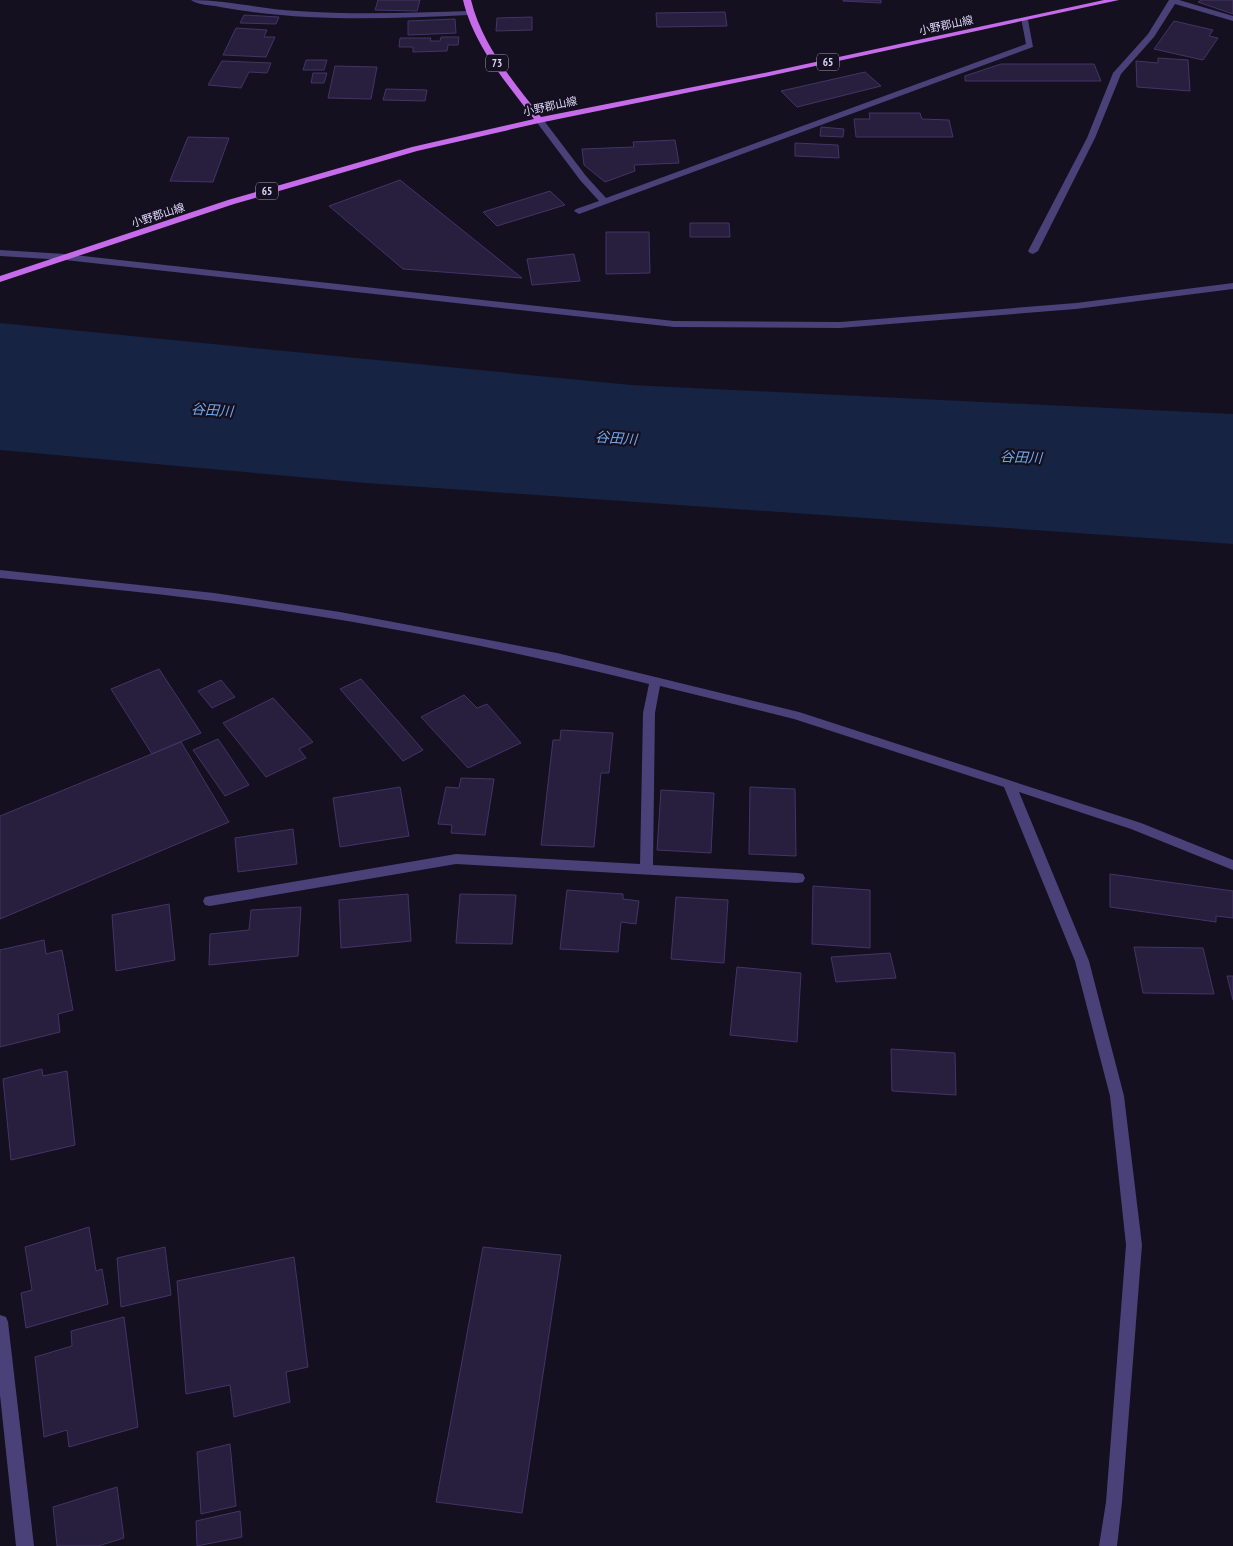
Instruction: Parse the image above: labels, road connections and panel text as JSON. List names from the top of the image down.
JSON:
{
  "streets": {
    "main road": ["小野郡山線", "65", "73"]
  },
  "crossings": [
    ["小野郡山線", "73"]
  ],
  "water": ["谷田川"]
}
